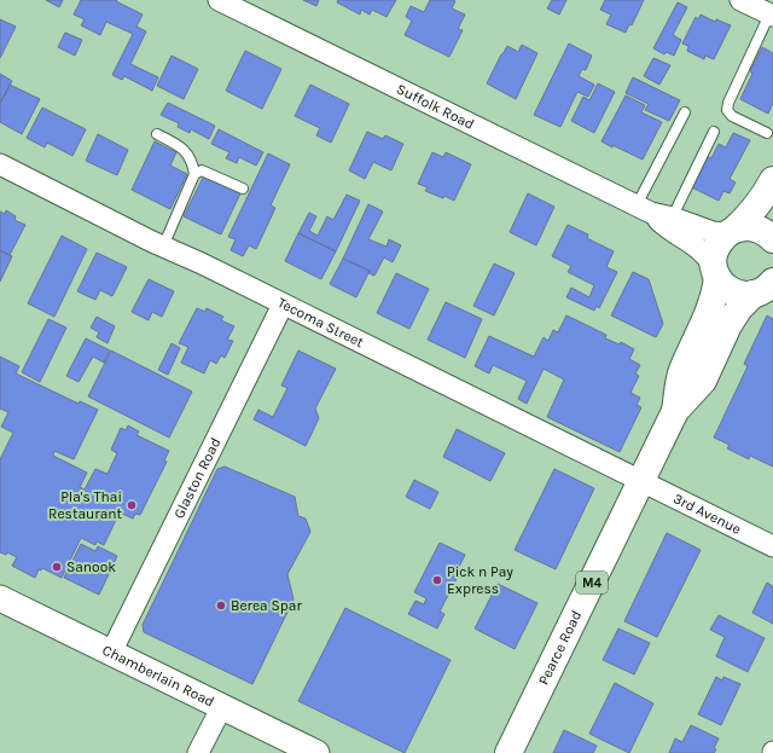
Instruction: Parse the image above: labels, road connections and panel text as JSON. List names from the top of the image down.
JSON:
{
  "streets": {
    "main road": ["M4", "Pearce Road"],
    "street": [
      "Suffolk Road",
      "Tecoma Street",
      "Glaston Road",
      "3rd Avenue",
      "Chamberlain Road"
    ]
  },
  "crossings": [
    ["Suffolk Road", "Pearce Road"],
    ["Tecoma Street", "Glaston Road"],
    ["Tecoma Street", "3rd Avenue"],
    ["Tecoma Street", "Pearce Road"],
    ["Glaston Road", "Chamberlain Road"],
    ["3rd Avenue", "Pearce Road"]
  ],
  "places": [
    "Pla's Thai Restaurant",
    "Sanook",
    "Pick n Pay Express",
    "Berea Spar"
  ]
}
